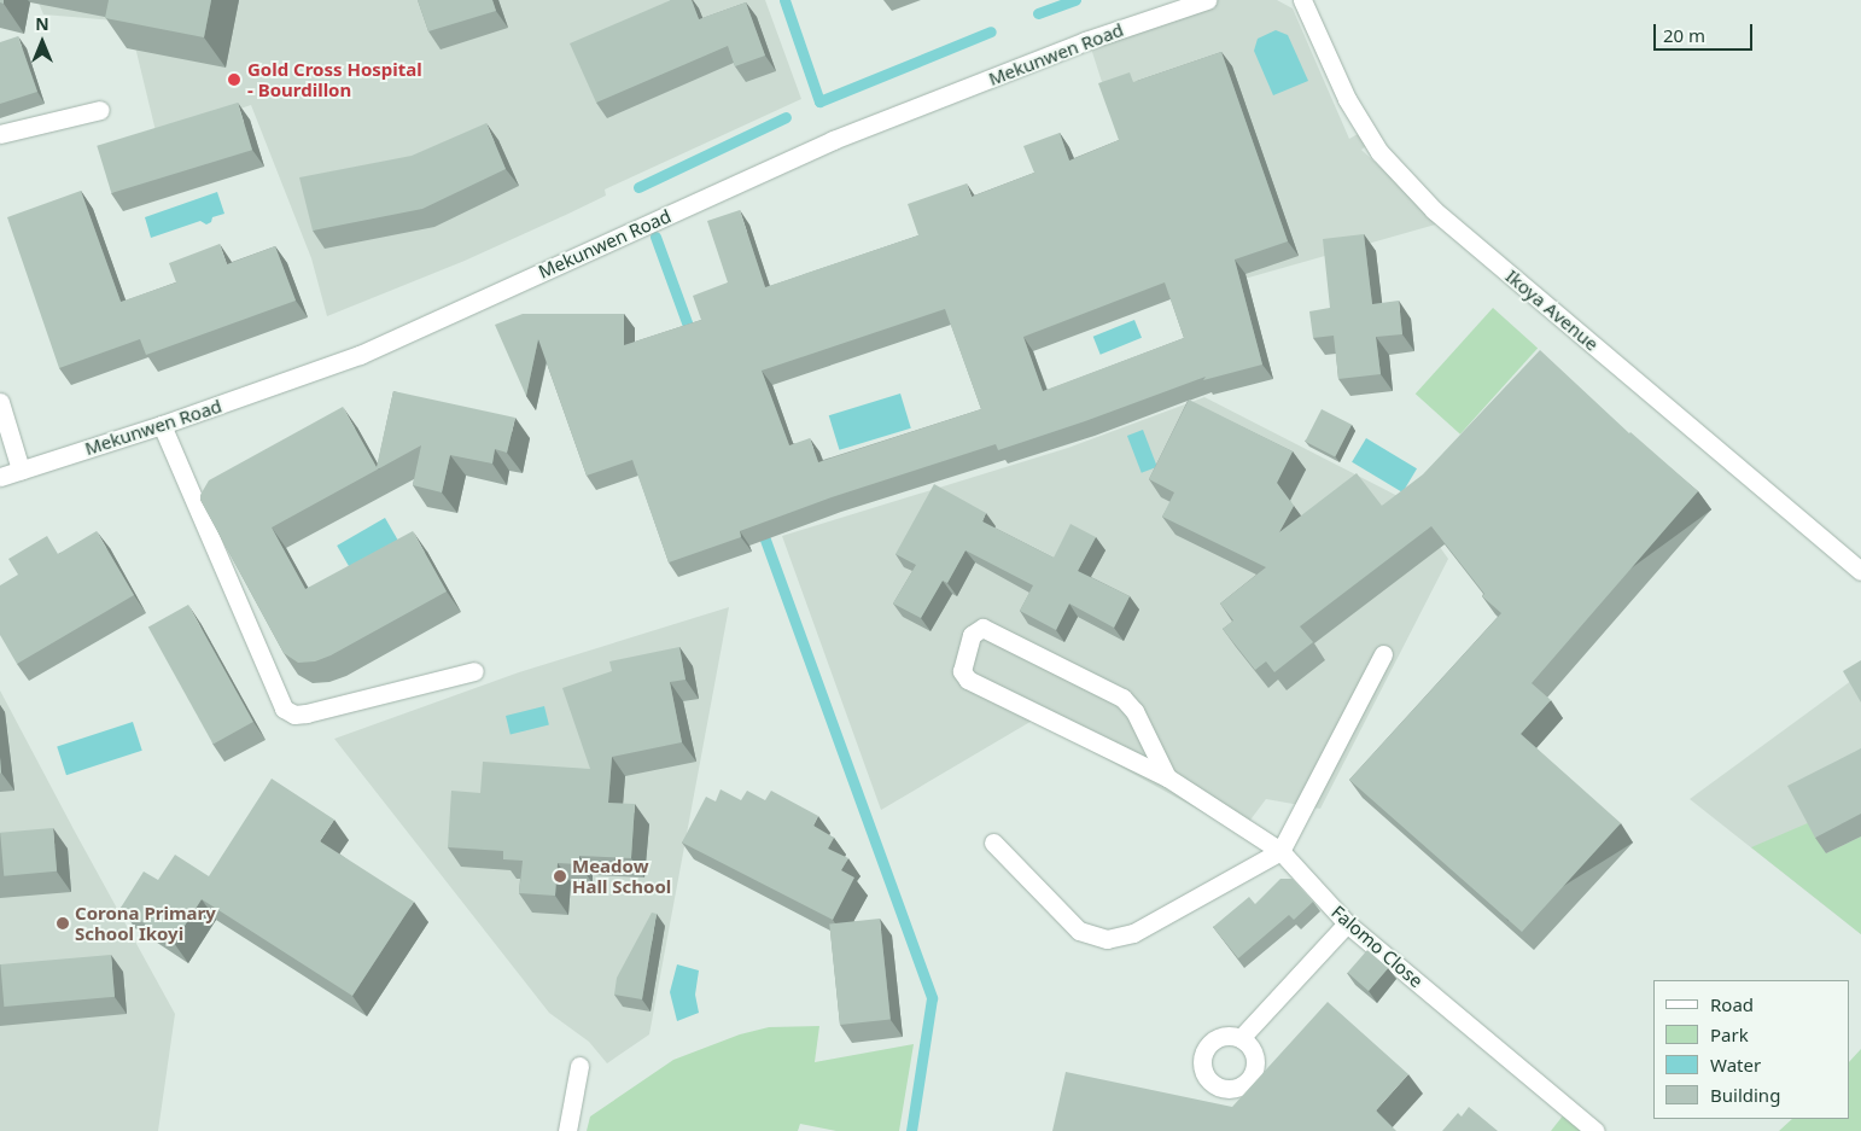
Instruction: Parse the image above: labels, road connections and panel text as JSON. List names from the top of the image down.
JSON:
{
  "streets": {
    "street": ["Mekunwen Road", "Ikoya Avenue", "Falomo Close"]
  },
  "places": ["Gold Cross Hospital - Bourdillon", "Meadow Hall School", "Corona Primary School Ikoyi"],
  "legend": [
    "Road",
    "Park",
    "Water",
    "Building"
  ],
  "scale_bar": "20 m",
  "north": "top"
}
